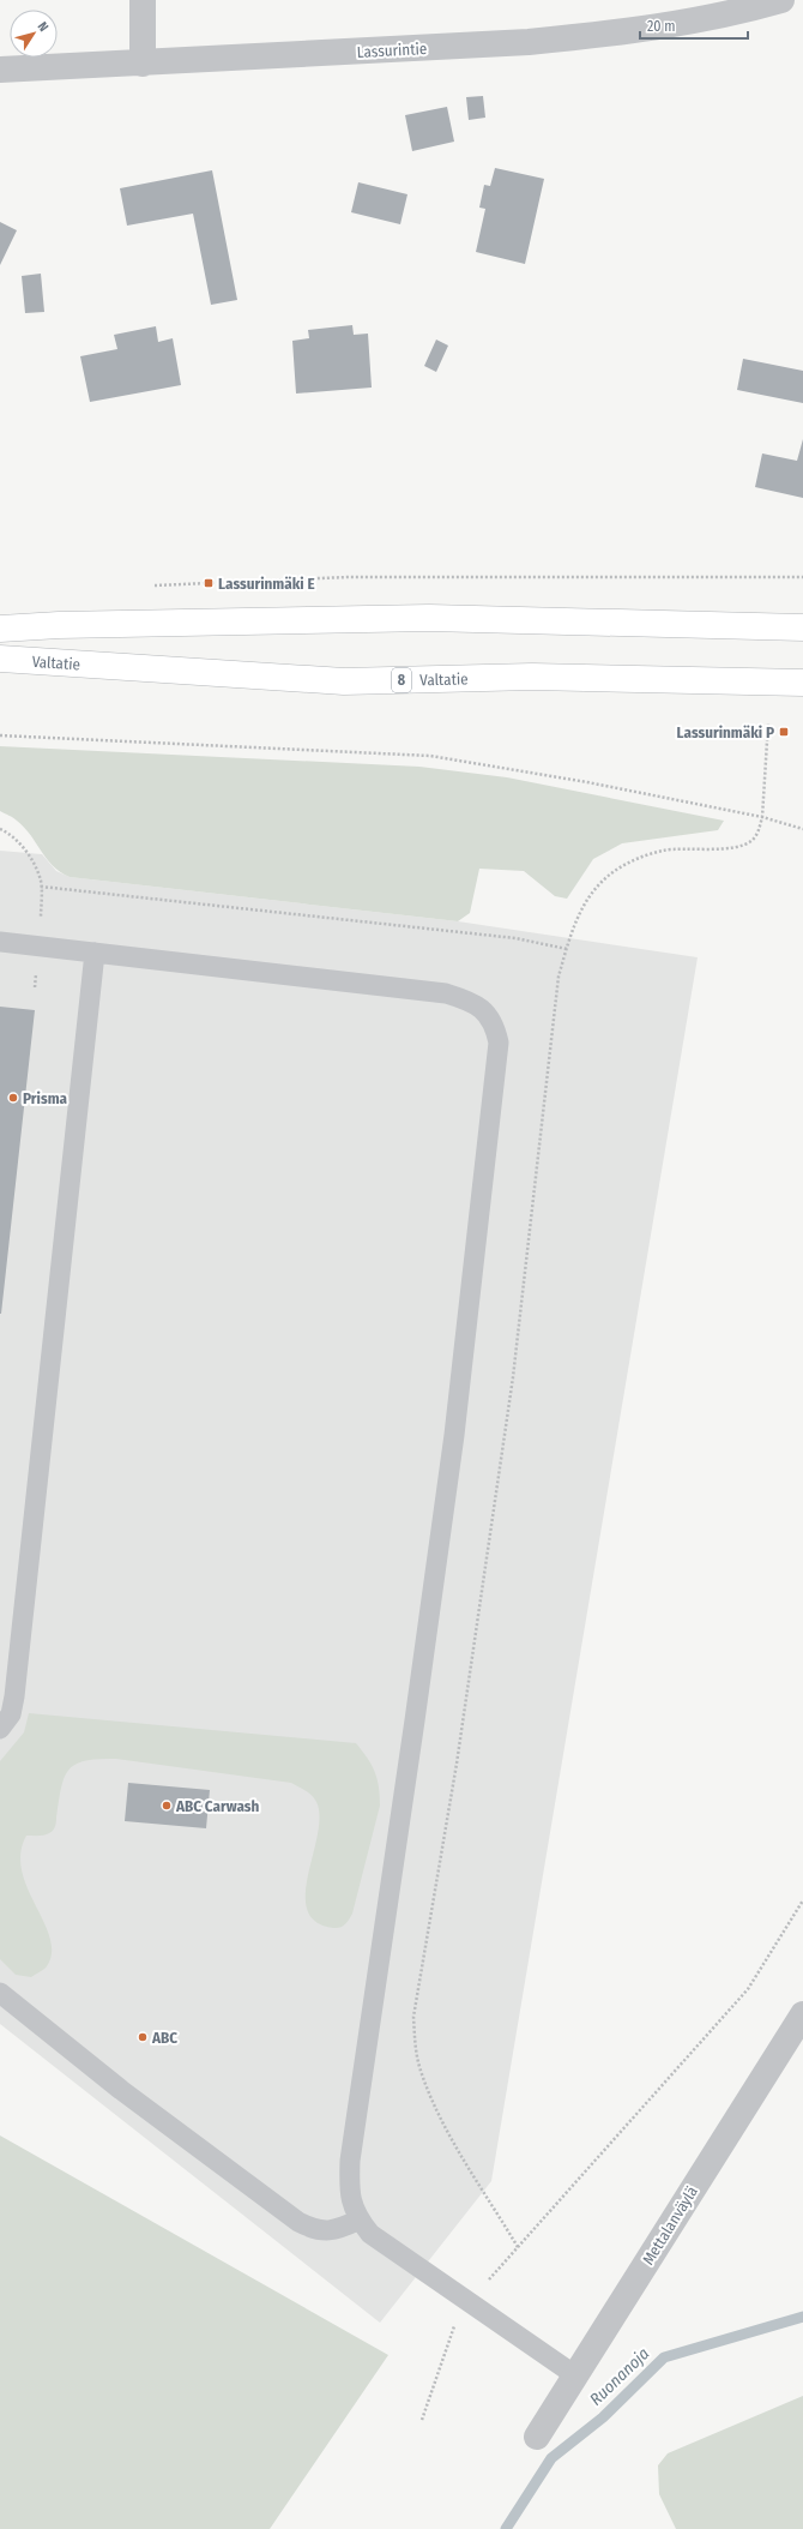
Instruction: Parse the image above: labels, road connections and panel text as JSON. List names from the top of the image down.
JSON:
{
  "streets": {
    "highway": ["Valtatie", "8"],
    "street": ["Lassurintie", "Mettalanväylä"]
  },
  "water": ["Ruonanoja"],
  "places": {
    "transit": ["Lassurinmäki E", "Lassurinmäki P"],
    "other": ["Prisma", "ABC Carwash", "ABC"]
  },
  "scale_bar": "20 m",
  "north": "top right"
}
